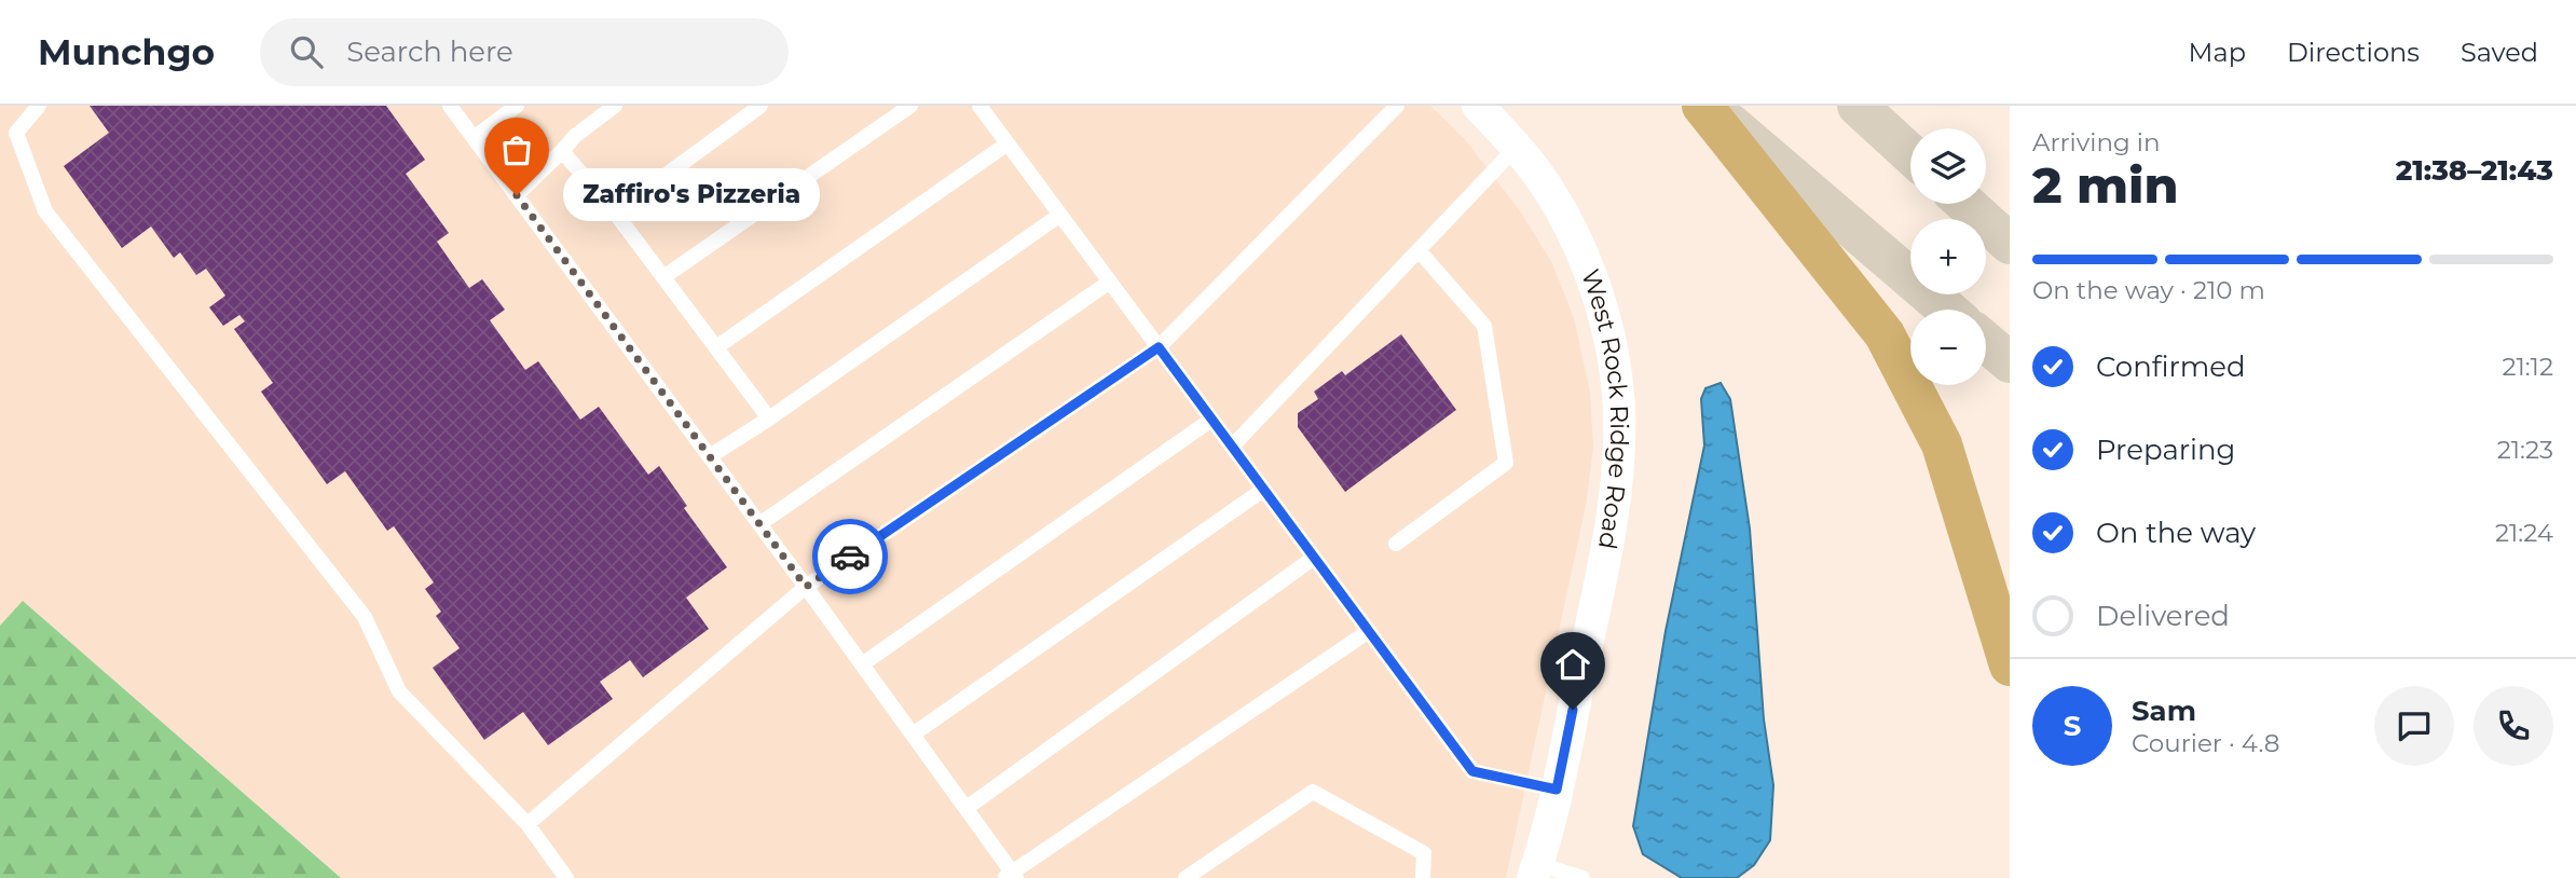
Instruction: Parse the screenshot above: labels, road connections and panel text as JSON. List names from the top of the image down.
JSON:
{
  "streets": {
    "street": ["West Rock Ridge Road"]
  },
  "places": ["Zaffiro's Pizzeria"],
  "page": {
    "header": "Munchgo",
    "search": "Search here",
    "nav": ["Map", "Directions", "Saved"],
    "heading": ["2 min", "Arriving in", "21:38–21:43"],
    "panel": ["Sam", "Courier · 4.8"],
    "map_buttons": ["+", "−"],
    "bubble": "Zaffiro's Pizzeria",
    "bar": "On the way · 210 m",
    "list": [
      ["Confirmed", "21:12"],
      ["Preparing", "21:23"],
      ["On the way", "21:24"],
      "Delivered"
    ],
    "round": "S"
  }
}
